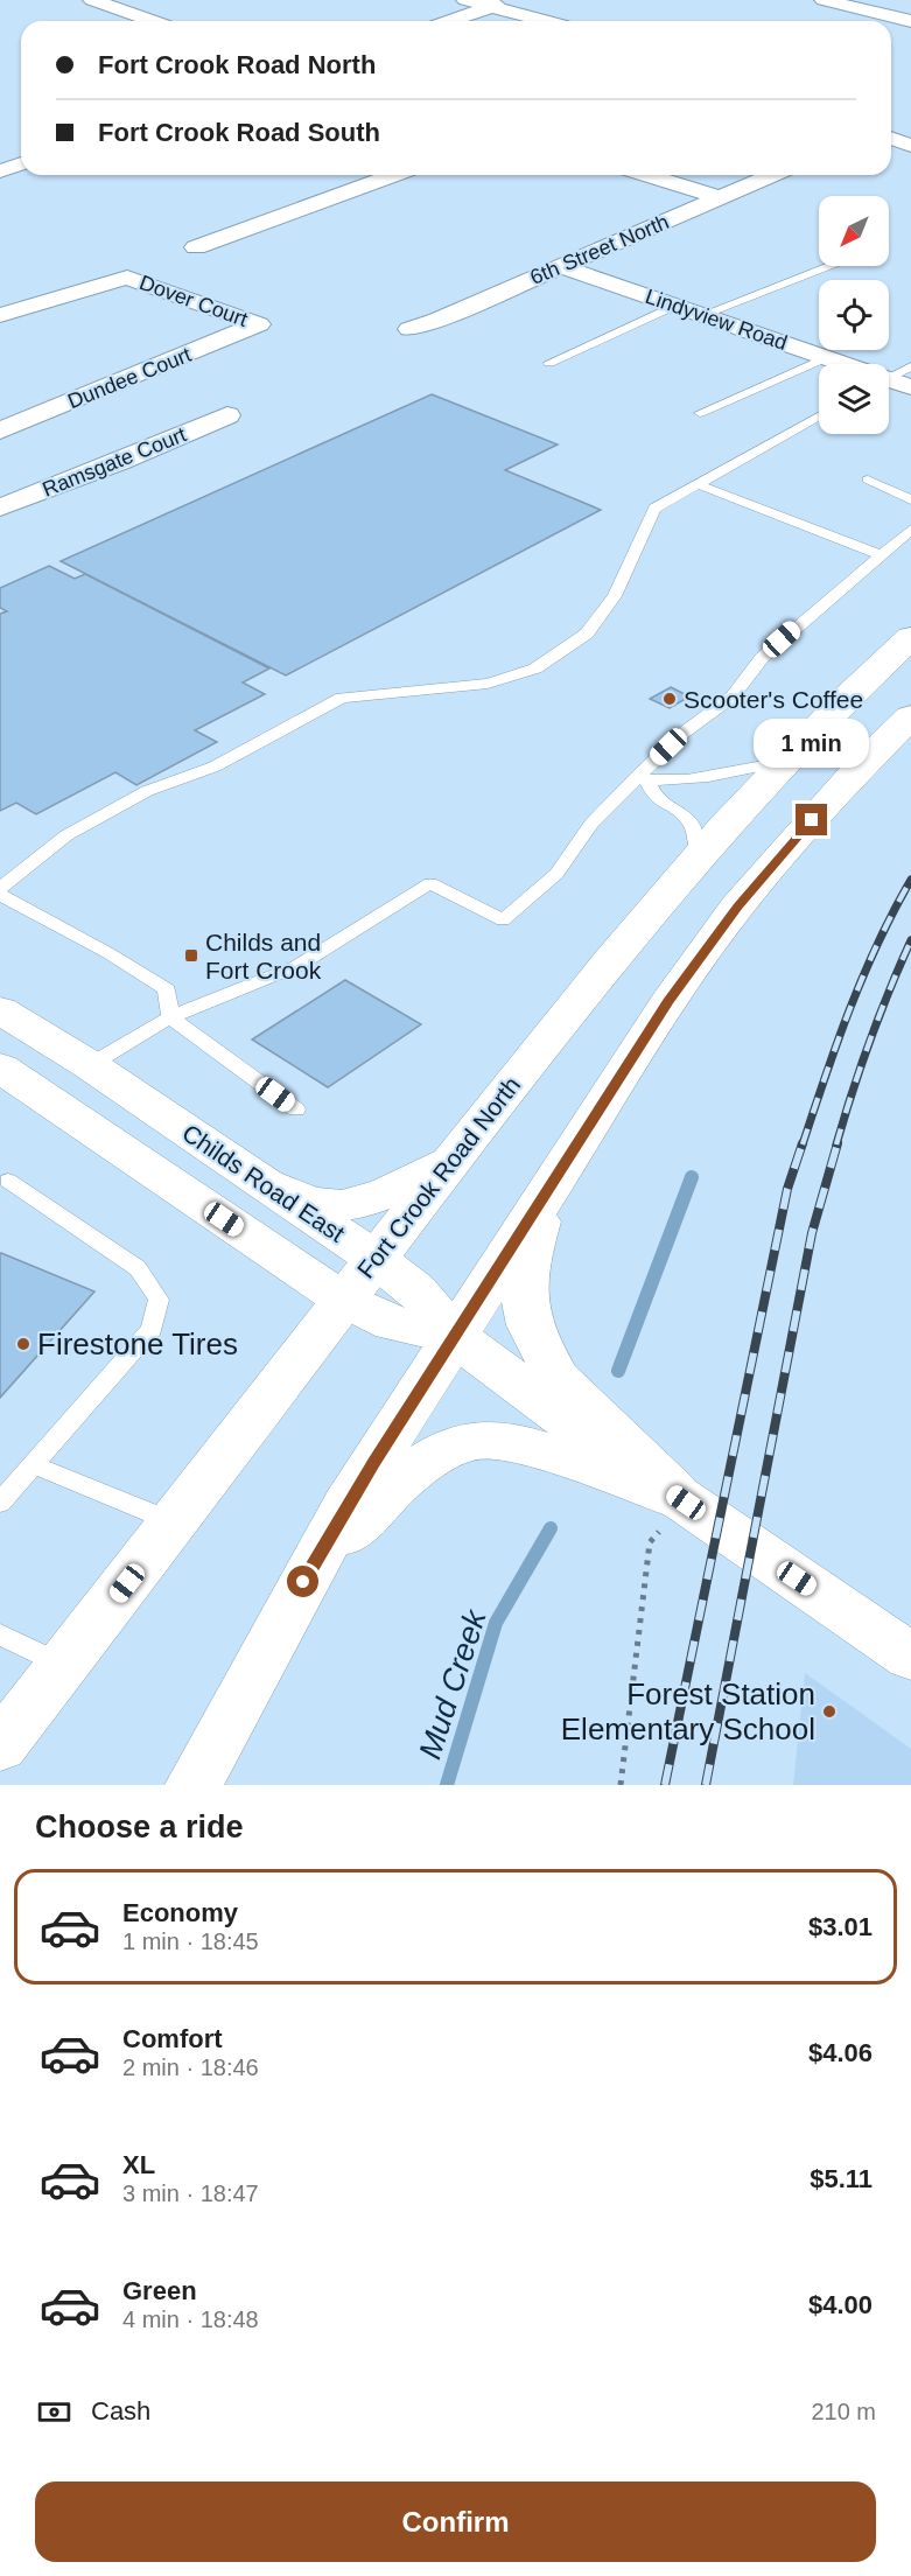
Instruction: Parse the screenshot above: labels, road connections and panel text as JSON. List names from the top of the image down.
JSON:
{
  "streets": {
    "main road": ["Fort Crook Road North", "Childs Road East"],
    "street": [
      "6th Street North",
      "Dover Court",
      "Lindyview Road",
      "Dundee Court",
      "Ramsgate Court"
    ]
  },
  "crossings": [
    ["6th Street North", "Lindyview Road"],
    ["Dover Court", "Dundee Court"],
    ["Fort Crook Road North", "Childs Road East"]
  ],
  "water": ["Mud Creek"],
  "places": {
    "other": ["Scooter's Coffee", "Firestone Tires", "Forest Station Elementary School"],
    "transit": ["Childs and Fort Crook"]
  },
  "north": "bottom left",
  "page": {
    "banner": ["Fort Crook Road North", "Fort Crook Road South"],
    "bubble": "1 min",
    "heading": "Choose a ride",
    "list": [
      {
        "name": "Economy",
        "note": "1 min · 18:45",
        "value": "$3.01"
      },
      {
        "name": "Comfort",
        "note": "2 min · 18:46",
        "value": "$4.06"
      },
      {
        "name": "XL",
        "note": "3 min · 18:47",
        "value": "$5.11"
      },
      {
        "name": "Green",
        "note": "4 min · 18:48",
        "value": "$4.00"
      }
    ],
    "pay": ["Cash", "210 m"],
    "buttons": "Confirm"
  }
}
